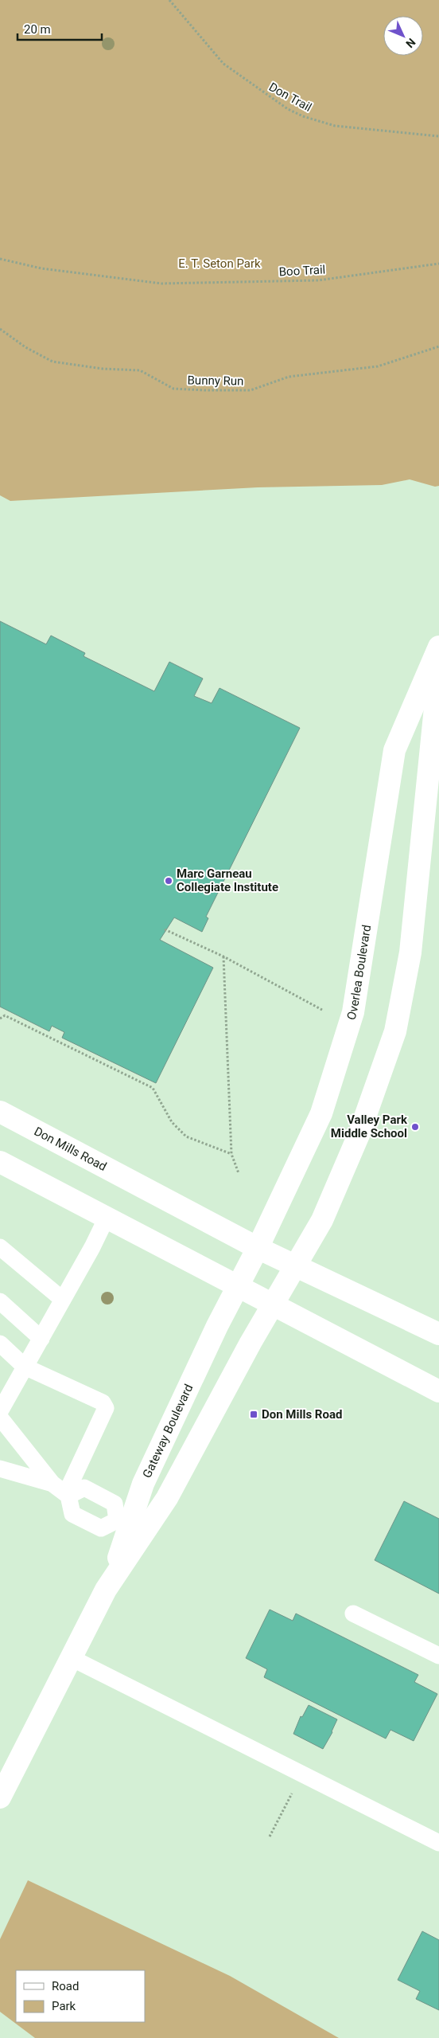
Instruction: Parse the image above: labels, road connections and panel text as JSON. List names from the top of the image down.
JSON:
{
  "streets": {
    "main road": ["Overlea Boulevard", "Don Mills Road", "Gateway Boulevard"],
    "path": ["Don Trail", "Boo Trail", "Bunny Run"]
  },
  "crossings": [
    ["Overlea Boulevard", "Don Mills Road"],
    ["Overlea Boulevard", "Gateway Boulevard"]
  ],
  "parks": ["E. T. Seton Park"],
  "places": {
    "other": ["Marc Garneau Collegiate Institute", "Valley Park Middle School"],
    "transit": ["Don Mills Road"]
  },
  "legend": ["Road", "Park"],
  "scale_bar": "20 m",
  "north": "bottom right"
}
